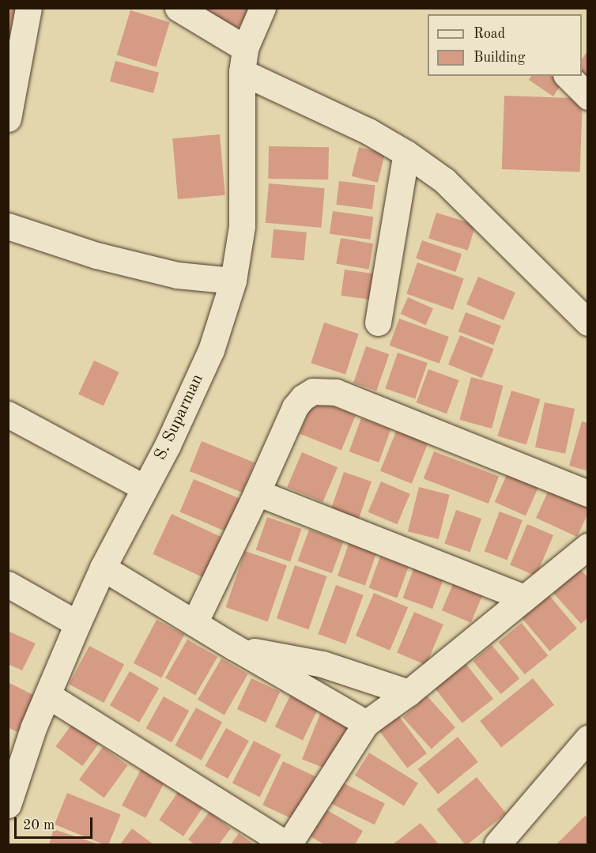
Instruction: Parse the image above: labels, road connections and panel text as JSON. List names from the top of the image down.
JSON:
{
  "streets": {
    "street": ["S. Suparman"]
  },
  "legend": ["Road", "Building"],
  "scale_bar": "20 m"
}
